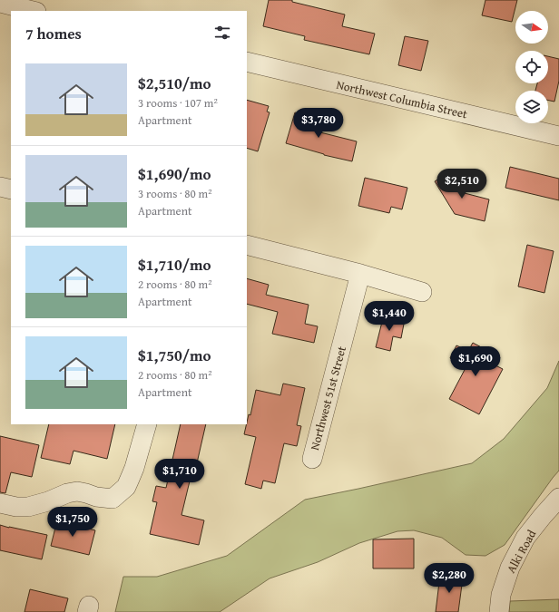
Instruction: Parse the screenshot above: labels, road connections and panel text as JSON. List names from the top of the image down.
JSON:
{
  "streets": {
    "street": ["Northwest Columbia Street", "Northwest 51st Street", "Alki Road"]
  },
  "north": "right",
  "page": {
    "heading": "7 homes",
    "list": [
      {
        "name": "$2,510/mo",
        "note": "3 rooms · 107 m² · Apartment"
      },
      {
        "name": "$1,690/mo",
        "note": "3 rooms · 80 m² · Apartment"
      },
      {
        "name": "$1,710/mo",
        "note": "2 rooms · 80 m² · Apartment"
      },
      {
        "name": "$1,750/mo",
        "note": "2 rooms · 80 m² · Apartment"
      }
    ],
    "price": [
      "$3,780",
      "$2,510",
      "$1,440",
      "$1,690",
      "$1,710",
      "$1,750",
      "$2,280"
    ]
  }
}
